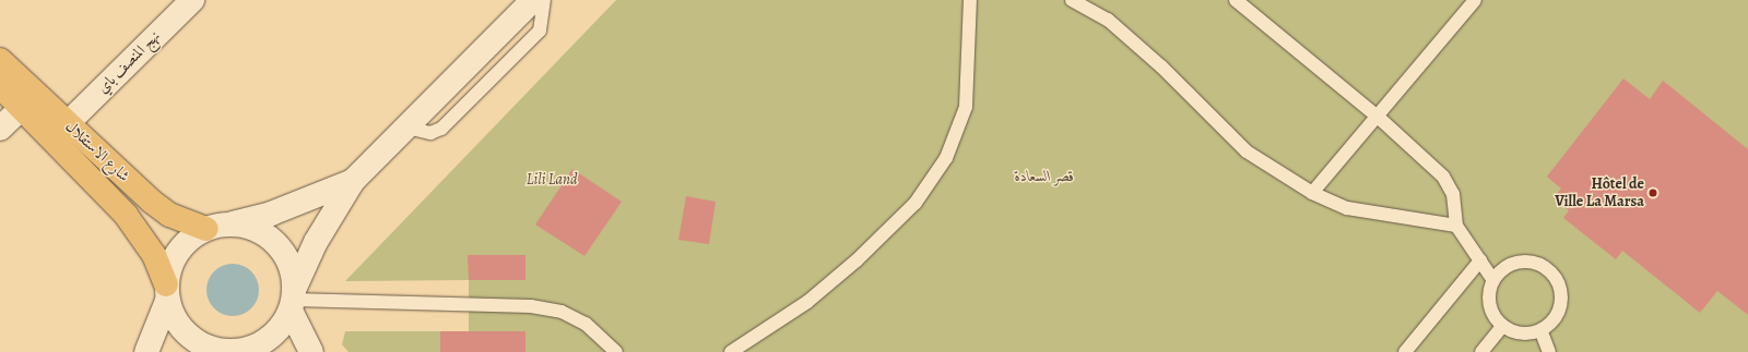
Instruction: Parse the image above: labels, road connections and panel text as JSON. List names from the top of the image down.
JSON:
{
  "streets": {
    "highway": ["شارع الاستقلال"],
    "main road": ["نهج المنصف باي"]
  },
  "crossings": [
    ["نهج المنصف باي", "شارع الاستقلال"]
  ],
  "parks": ["قصر السعادة", "Lili Land"],
  "places": ["Hôtel de Ville La Marsa"]
}
